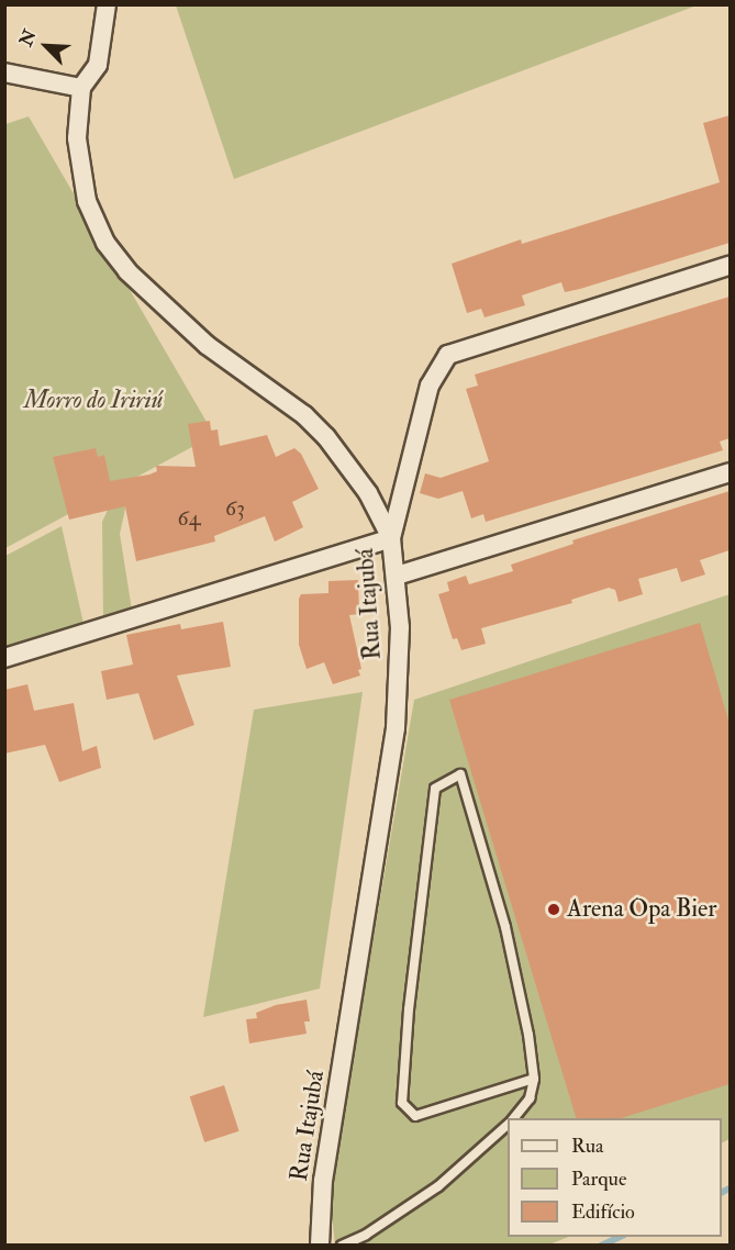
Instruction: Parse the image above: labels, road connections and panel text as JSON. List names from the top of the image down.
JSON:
{
  "streets": {
    "street": ["Rua Itajubá"]
  },
  "parks": ["Morro do Iririú"],
  "places": ["Arena Opa Bier"],
  "house_numbers": ["63", "64"],
  "legend": ["Rua", "Parque", "Edifício"],
  "north": "top left"
}
